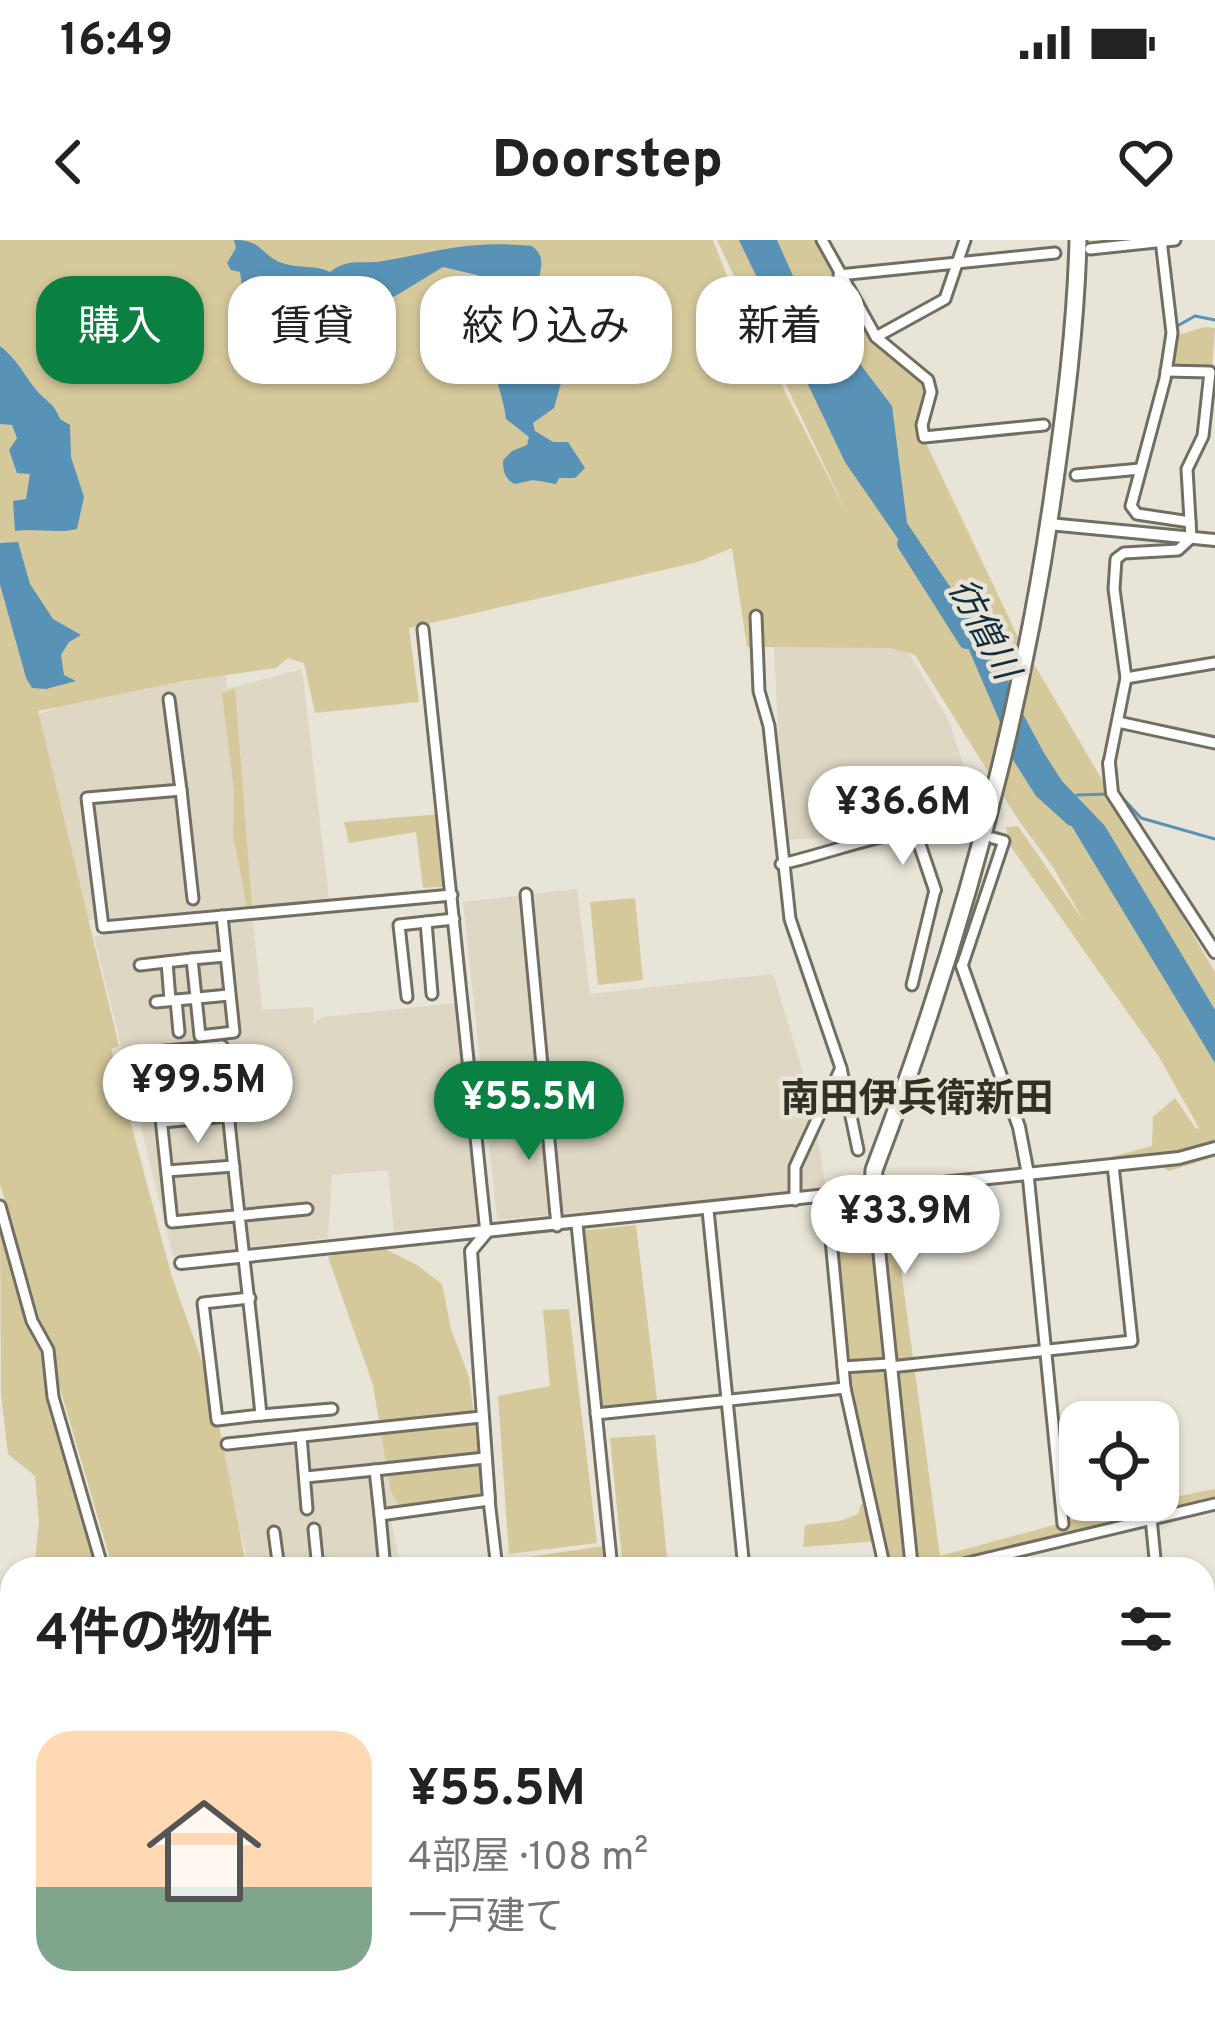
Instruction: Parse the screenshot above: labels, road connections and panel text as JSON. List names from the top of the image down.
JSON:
{
  "districts": ["南田伊兵衛新田"],
  "water": ["彷僧川"],
  "page": {
    "status": "16:49",
    "header": "Doorstep",
    "chip": [
      "購入",
      "賃貸",
      "絞り込み",
      "新着"
    ],
    "price": [
      "¥36.6M",
      "¥99.5M",
      "¥55.5M",
      "¥33.9M"
    ],
    "heading": "4件の物件",
    "list": [
      {
        "name": "¥55.5M",
        "note": "4部屋 · 108 m² · 一戸建て"
      }
    ]
  }
}
